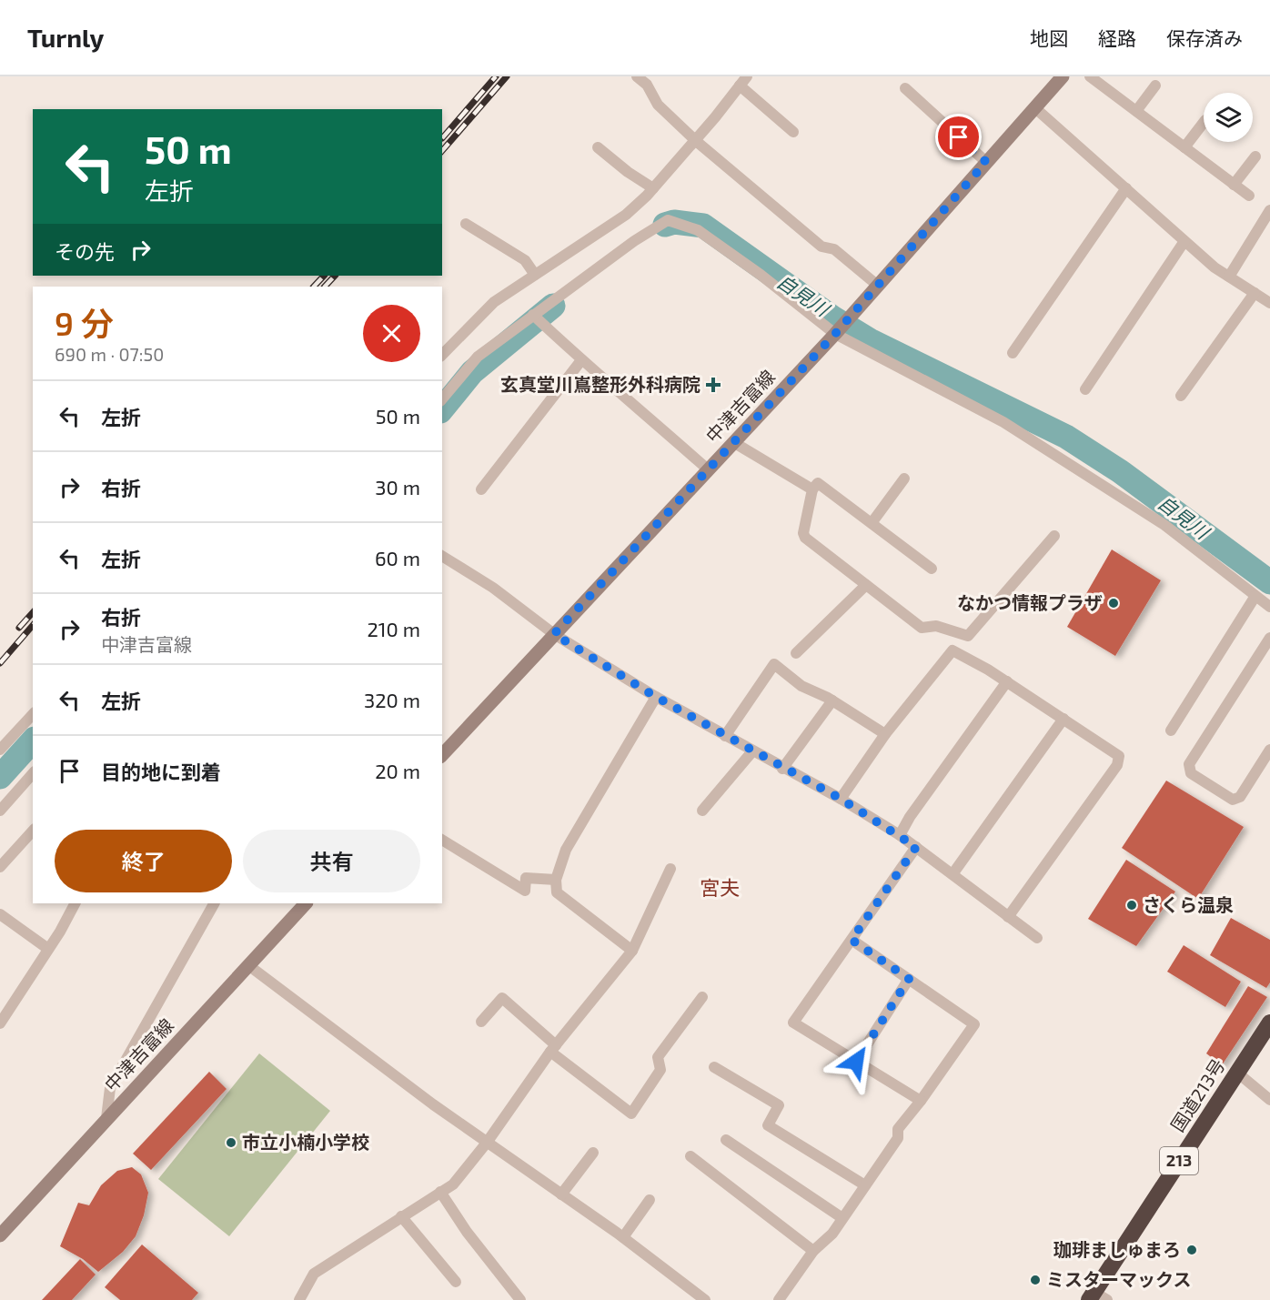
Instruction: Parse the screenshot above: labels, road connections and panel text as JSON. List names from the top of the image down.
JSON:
{
  "streets": {
    "highway": ["国道213号", "213"],
    "main road": ["中津吉富線"]
  },
  "districts": ["宮夫"],
  "water": ["自見川"],
  "places": {
    "health": ["玄真堂川嶌整形外科病院"],
    "other": [
      "なかつ情報プラザ",
      "さくら温泉",
      "市立小楠小学校",
      "珈琲ましゅまろ",
      "ミスターマックス"
    ]
  },
  "page": {
    "header": "Turnly",
    "nav": ["地図", "経路", "保存済み"],
    "turn": ["50 m", "左折"],
    "then": "その先",
    "heading": ["9 分", "690 m · 07:50"],
    "list": [
      {
        "name": "左折",
        "value": "50 m"
      },
      {
        "name": "右折",
        "value": "30 m"
      },
      {
        "name": "左折",
        "value": "60 m"
      },
      {
        "name": "右折",
        "note": "中津吉富線",
        "value": "210 m"
      },
      {
        "name": "左折",
        "value": "320 m"
      },
      {
        "name": "目的地に到着",
        "value": "20 m"
      }
    ],
    "buttons": ["終了", "共有"]
  }
}
